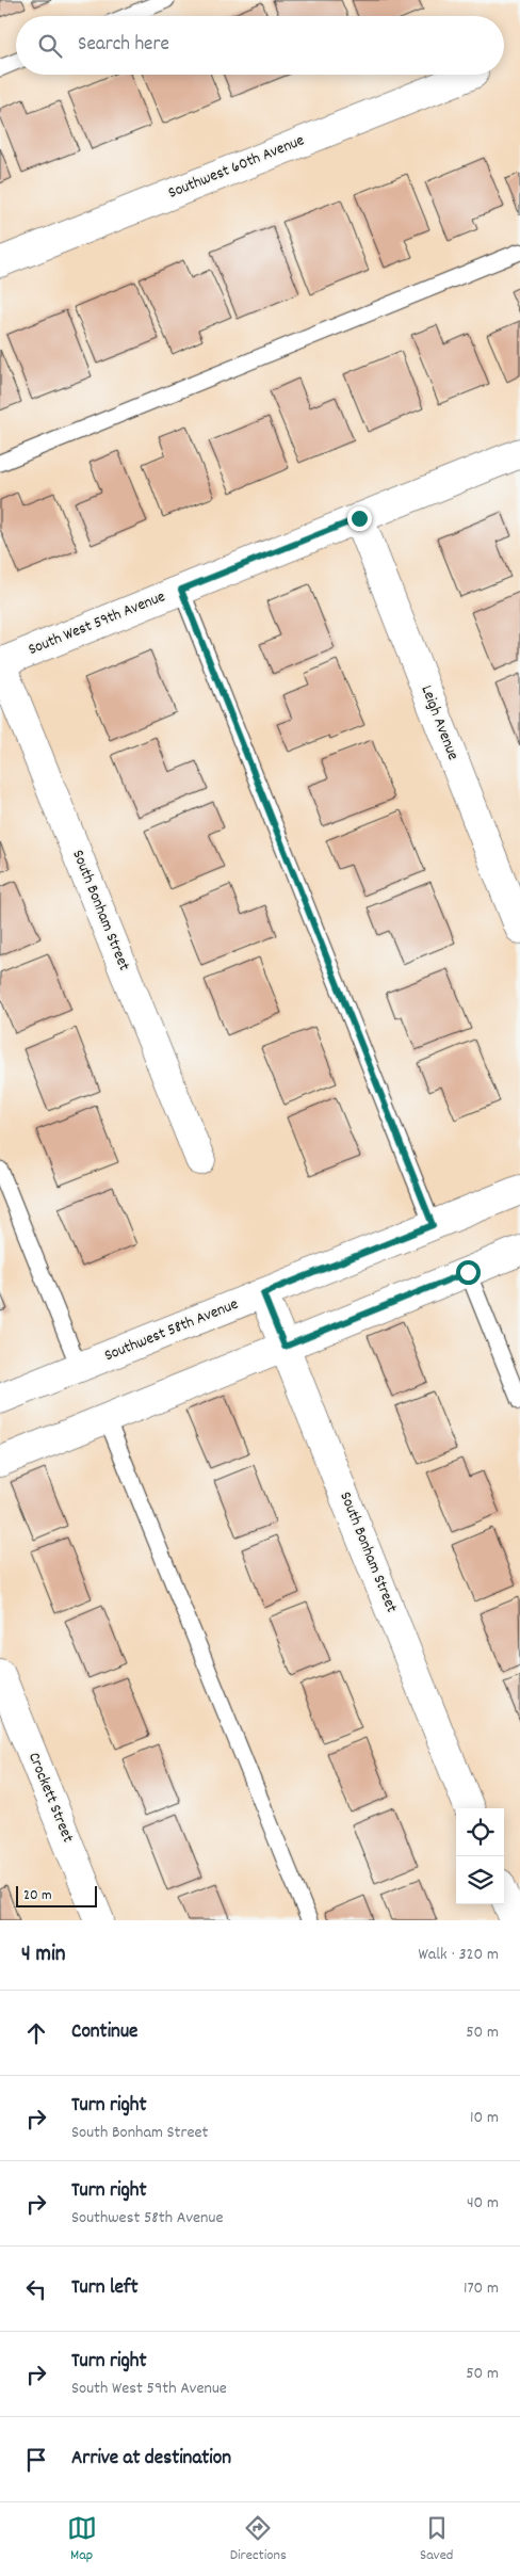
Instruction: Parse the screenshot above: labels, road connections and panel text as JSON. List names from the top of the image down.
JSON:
{
  "streets": {
    "street": [
      "Southwest 60th Avenue",
      "South West 59th Avenue",
      "Leigh Avenue",
      "South Bonham Street",
      "Southwest 58th Avenue",
      "Crockett Street"
    ]
  },
  "crossings": [
    ["South West 59th Avenue", "Leigh Avenue"],
    ["South West 59th Avenue", "South Bonham Street"],
    ["South Bonham Street", "Southwest 58th Avenue"]
  ],
  "scale_bar": "20 m",
  "page": {
    "search": "Search here",
    "scale": "20 m",
    "heading": ["4 min", "Walk · 320 m"],
    "list": [
      ["Continue", "50 m"],
      ["Turn right", "South Bonham Street", "10 m"],
      ["Turn right", "Southwest 58th Avenue", "40 m"],
      ["Turn left", "170 m"],
      ["Turn right", "South West 59th Avenue", "50 m"],
      "Arrive at destination"
    ],
    "nav": ["Map", "Directions", "Saved"]
  }
}
